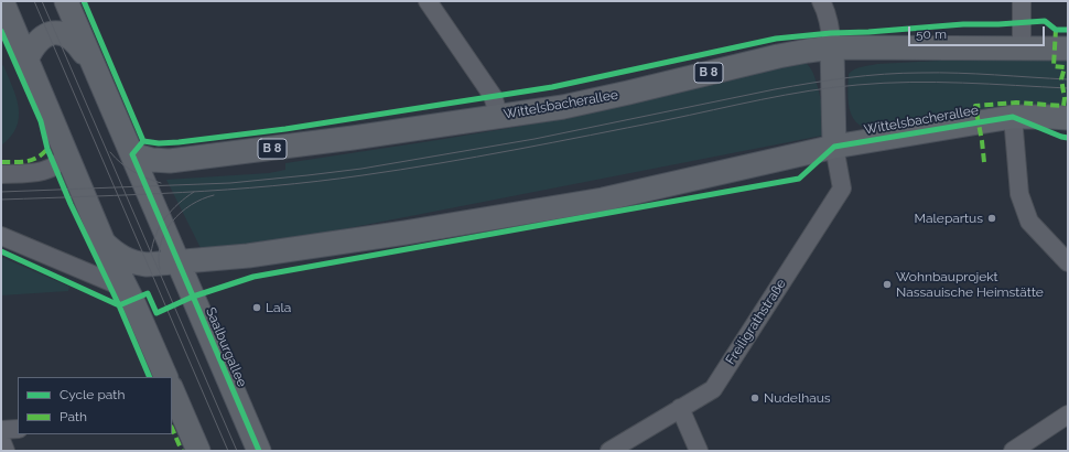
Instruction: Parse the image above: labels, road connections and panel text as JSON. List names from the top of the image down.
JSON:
{
  "streets": {
    "main road": ["B 8", "Wittelsbacherallee", "Saalburgallee"],
    "street": ["Freiligrathstraße"]
  },
  "crossings": [
    ["Wittelsbacherallee", "Freiligrathstraße"],
    ["Wittelsbacherallee", "Saalburgallee"]
  ],
  "places": [
    "Malepartus",
    "Wohnbauprojekt Nassauische Heimstätte",
    "Lala",
    "Nudelhaus"
  ],
  "legend": ["Cycle path", "Path"],
  "scale_bar": "50 m"
}
